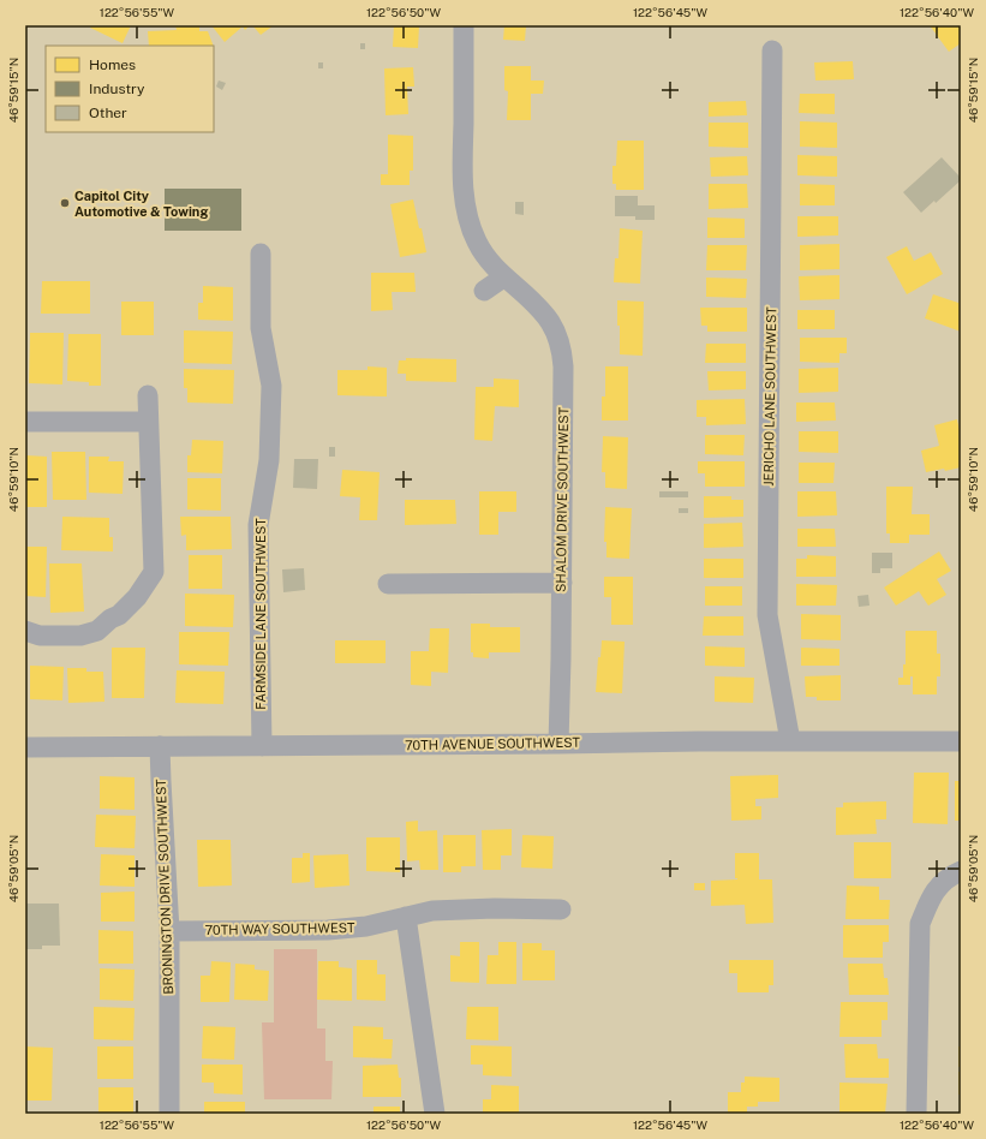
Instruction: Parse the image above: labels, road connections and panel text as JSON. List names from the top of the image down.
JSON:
{
  "streets": {
    "street": [
      "JERICHO LANE SOUTHWEST",
      "SHALOM DRIVE SOUTHWEST",
      "FARMSIDE LANE SOUTHWEST",
      "70TH AVENUE SOUTHWEST",
      "BRONINGTON DRIVE SOUTHWEST",
      "70TH WAY SOUTHWEST"
    ]
  },
  "crossings": [
    ["JERICHO LANE SOUTHWEST", "70TH AVENUE SOUTHWEST"],
    ["SHALOM DRIVE SOUTHWEST", "70TH AVENUE SOUTHWEST"],
    ["FARMSIDE LANE SOUTHWEST", "70TH AVENUE SOUTHWEST"],
    ["70TH AVENUE SOUTHWEST", "BRONINGTON DRIVE SOUTHWEST"],
    ["BRONINGTON DRIVE SOUTHWEST", "70TH WAY SOUTHWEST"]
  ],
  "places": ["Capitol City Automotive & Towing"],
  "legend": ["Homes", "Industry", "Other"],
  "coordinates": [
    "122°56'55\"W",
    "122°56'50\"W",
    "122°56'45\"W",
    "122°56'40\"W",
    "46°59'15\"N",
    "46°59'10\"N",
    "46°59'05\"N"
  ]
}
